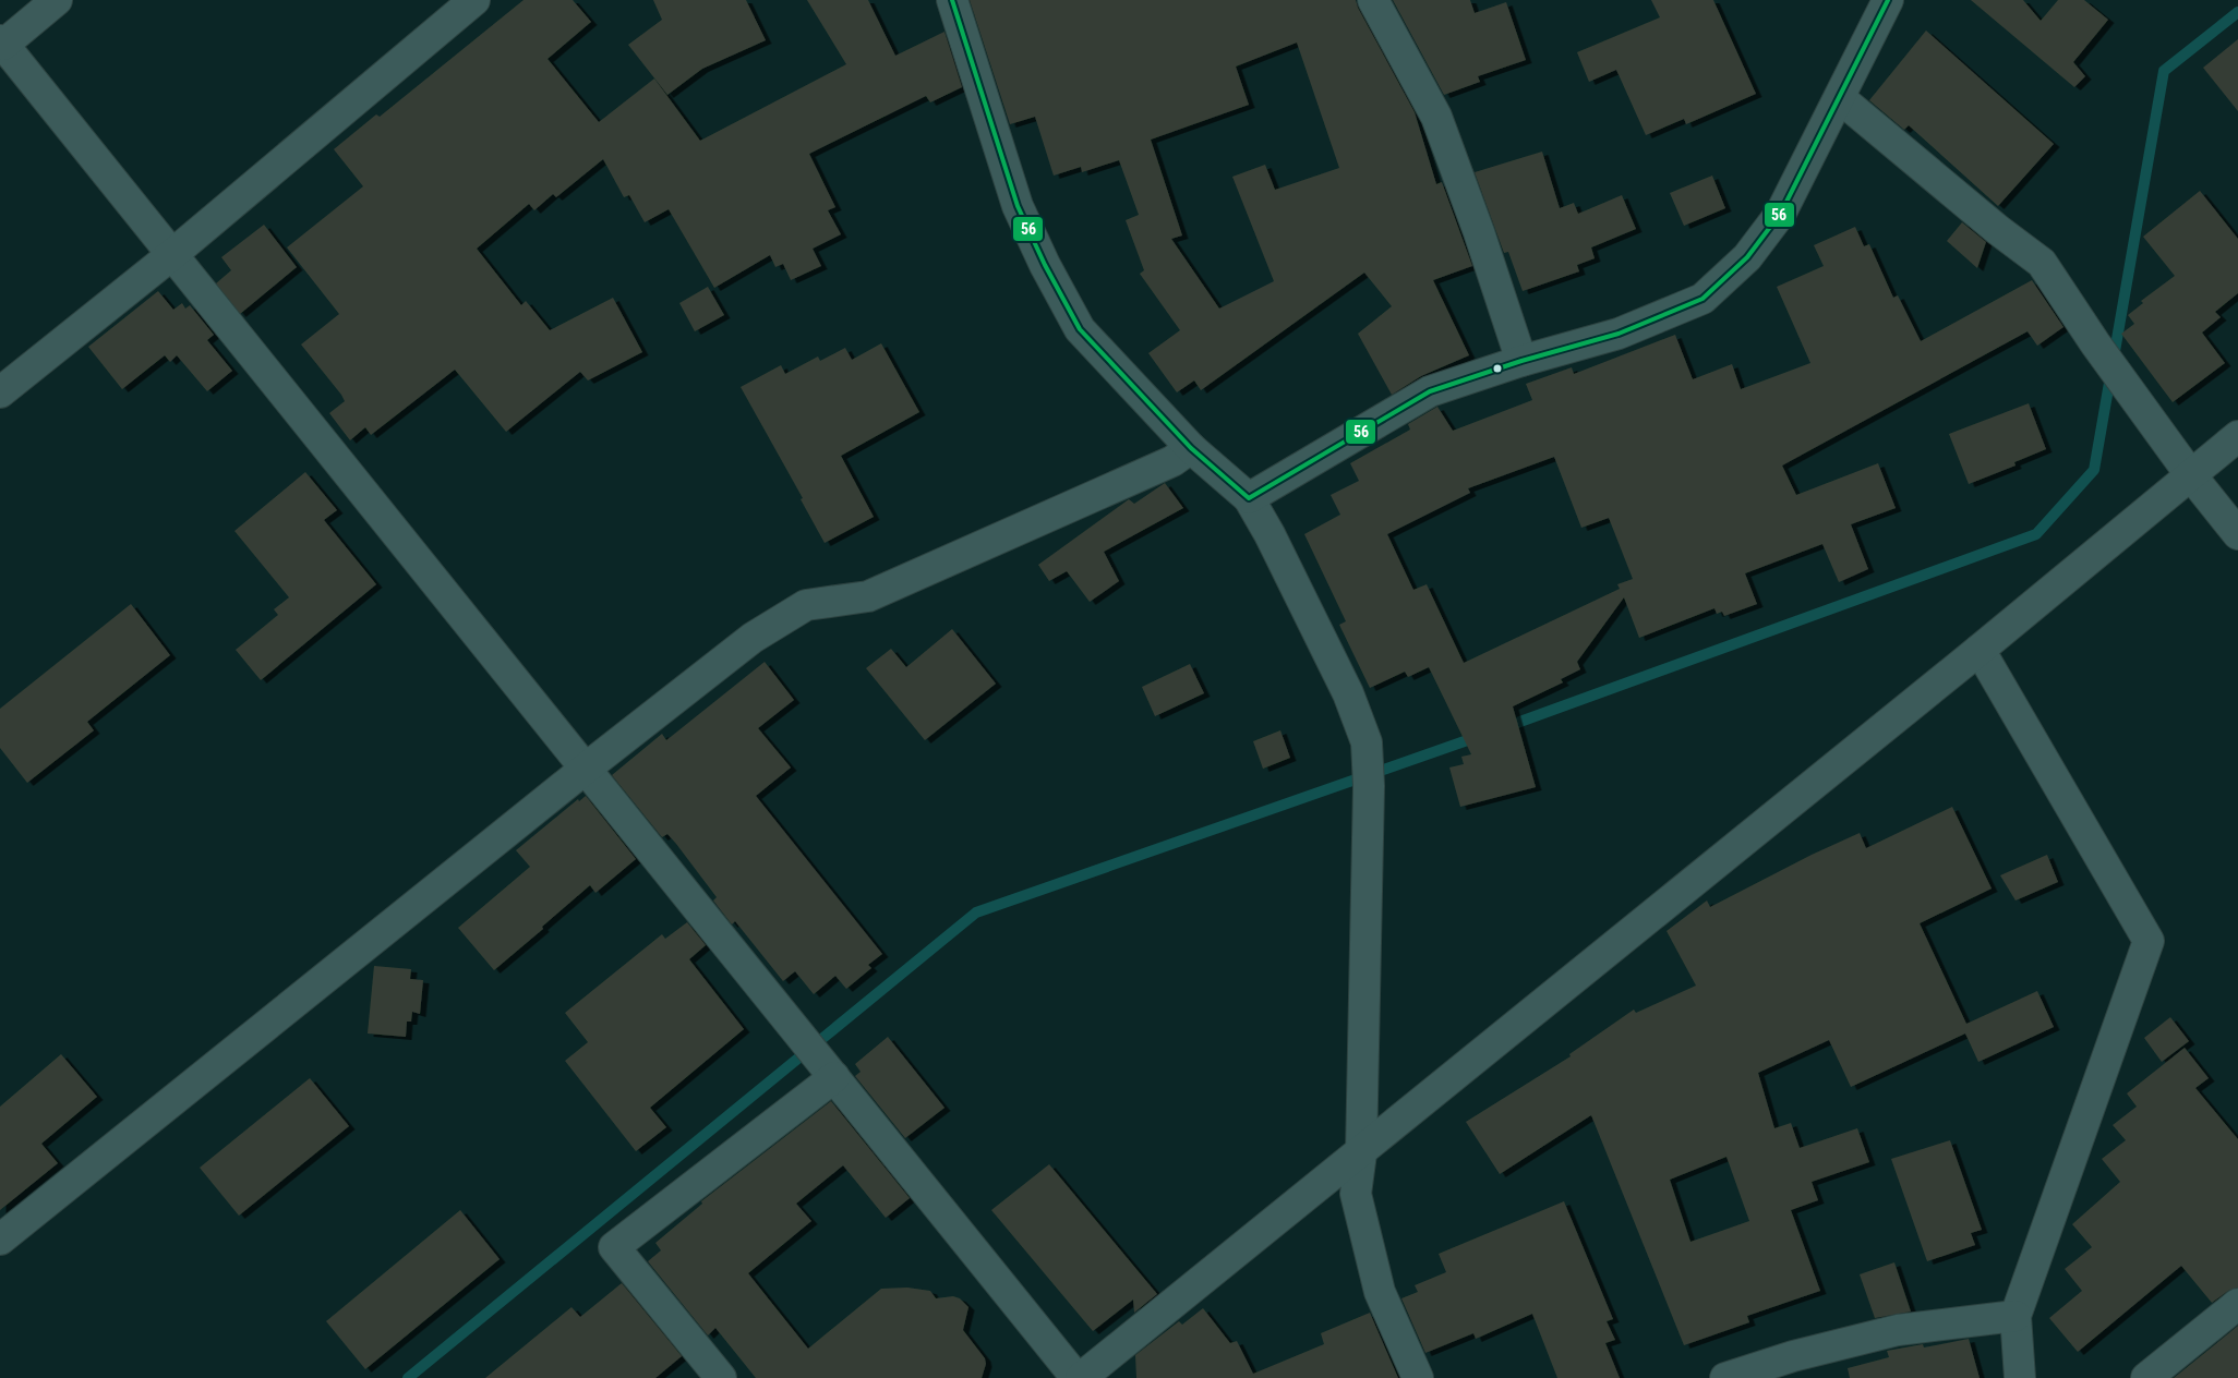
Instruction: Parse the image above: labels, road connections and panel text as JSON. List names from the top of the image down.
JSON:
{
  "lines": ["transit line 56"]
}
